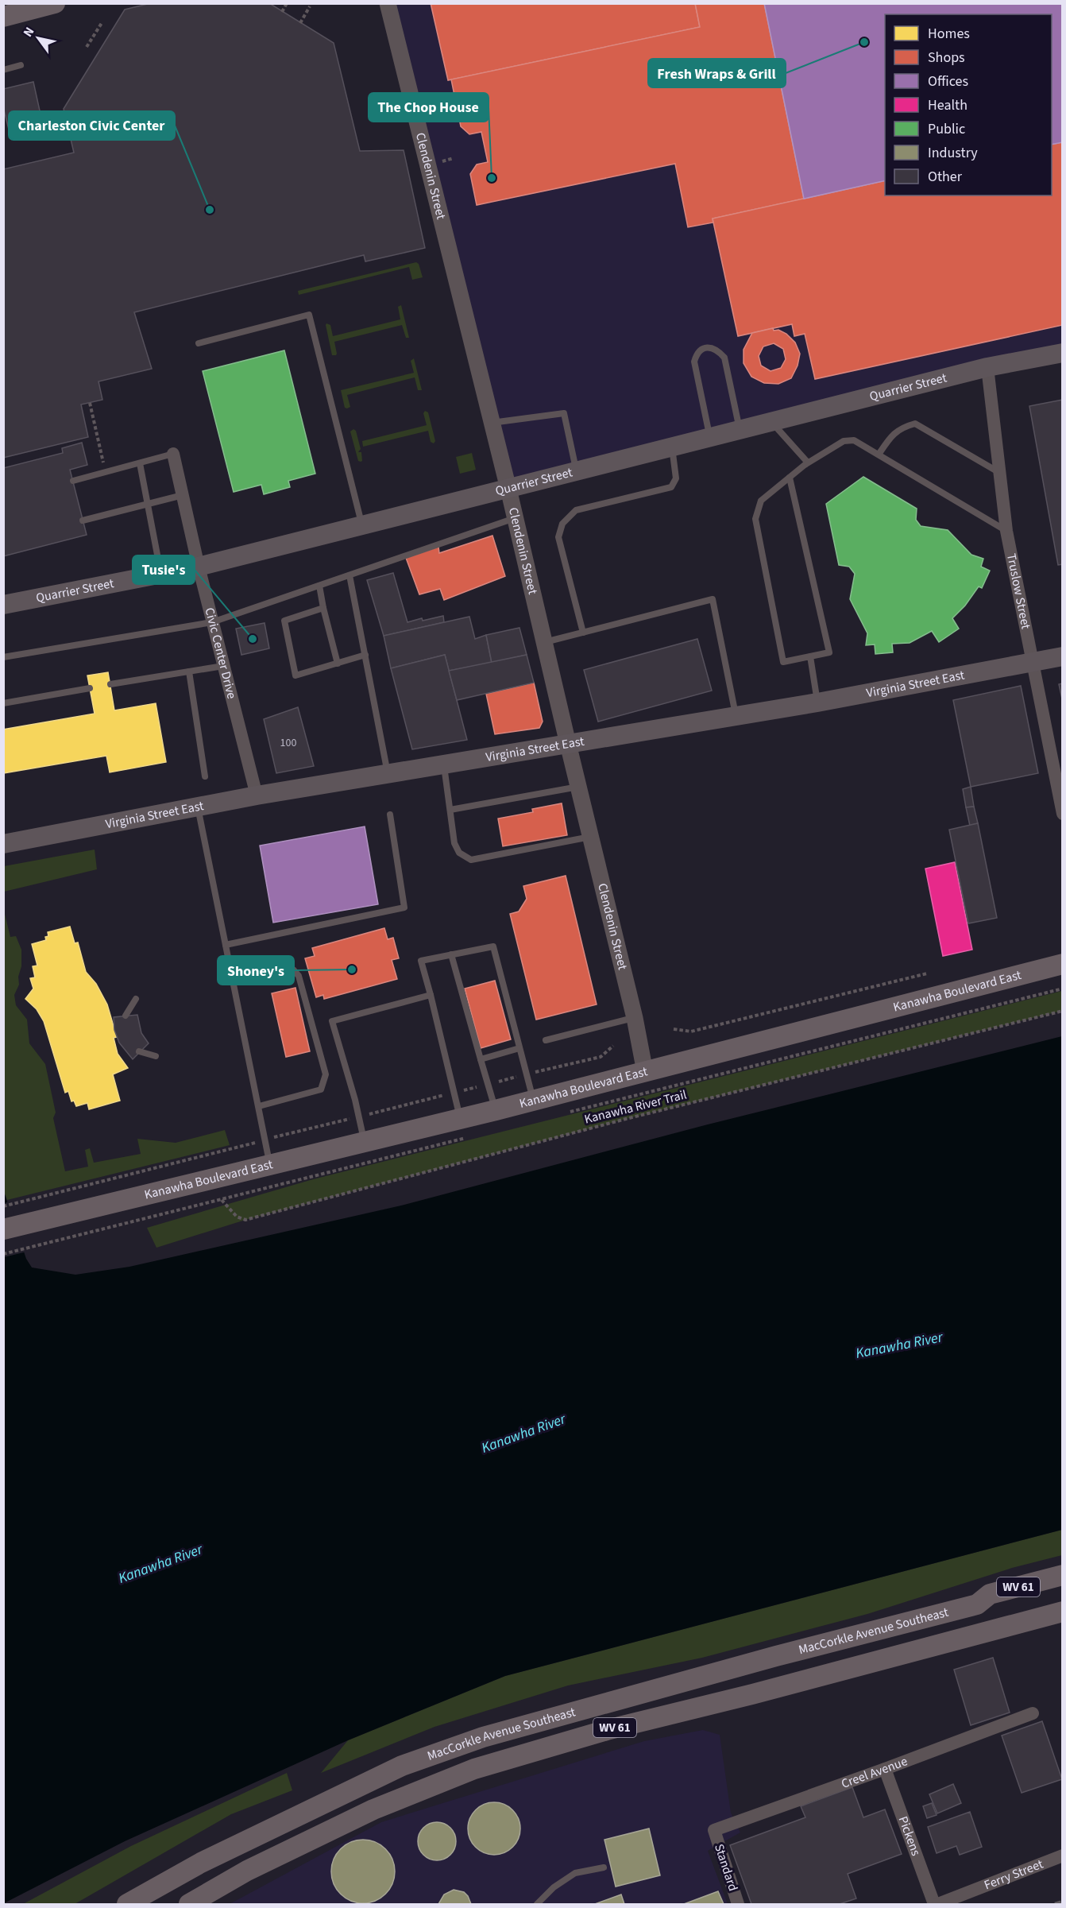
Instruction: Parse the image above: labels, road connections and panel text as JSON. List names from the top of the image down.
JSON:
{
  "streets": {
    "main road": [
      "Quarrier Street",
      "Virginia Street East",
      "Kanawha Boulevard East",
      "WV 61",
      "MacCorkle Avenue Southeast"
    ],
    "street": [
      "Clendenin Street",
      "Truslow Street",
      "Civic Center Drive",
      "Creel Avenue",
      "Pickens",
      "Standard",
      "Ferry Street"
    ],
    "path": ["Kanawha River Trail"]
  },
  "crossings": [
    ["Clendenin Street", "Quarrier Street"],
    ["Clendenin Street", "Virginia Street East"],
    ["Clendenin Street", "Kanawha Boulevard East"],
    ["Quarrier Street", "Truslow Street"],
    ["Quarrier Street", "Civic Center Drive"],
    ["Truslow Street", "Virginia Street East"],
    ["Civic Center Drive", "Virginia Street East"],
    ["WV 61", "MacCorkle Avenue Southeast"],
    ["Creel Avenue", "Pickens"],
    ["Creel Avenue", "Standard"]
  ],
  "water": ["Kanawha River"],
  "places": [
    "Fresh Wraps & Grill",
    "The Chop House",
    "Charleston Civic Center",
    "Tusie's",
    "Shoney's"
  ],
  "house_numbers": ["100"],
  "legend": [
    "Homes",
    "Shops",
    "Offices",
    "Health",
    "Public",
    "Industry",
    "Other"
  ],
  "north": "top left"
}
